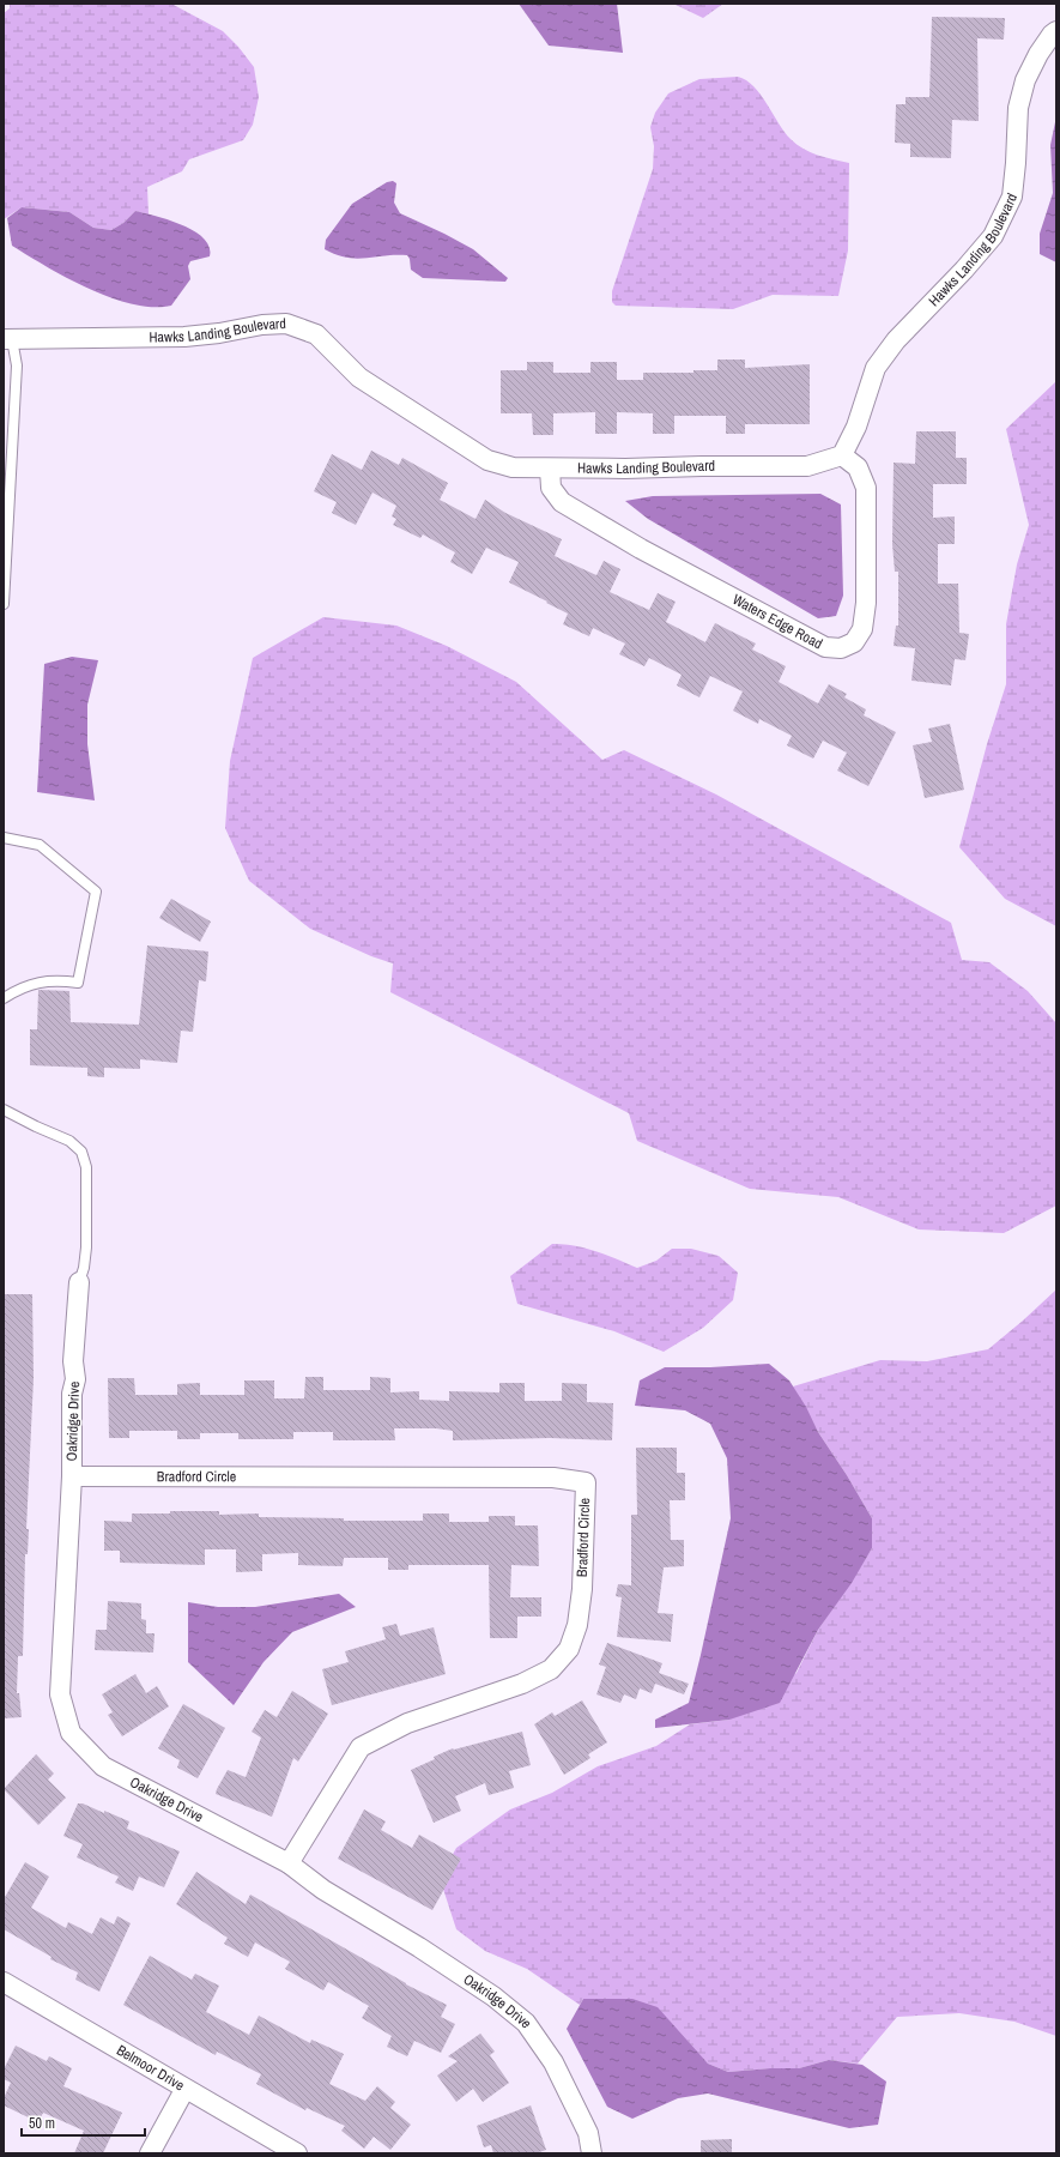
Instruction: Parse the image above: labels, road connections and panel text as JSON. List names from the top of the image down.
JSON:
{
  "streets": {
    "street": [
      "Hawks Landing Boulevard",
      "Waters Edge Road",
      "Oakridge Drive",
      "Bradford Circle",
      "Belmoor Drive"
    ]
  },
  "crossings": [
    ["Hawks Landing Boulevard", "Waters Edge Road"],
    ["Oakridge Drive", "Bradford Circle"]
  ],
  "scale_bar": "50 m"
}
